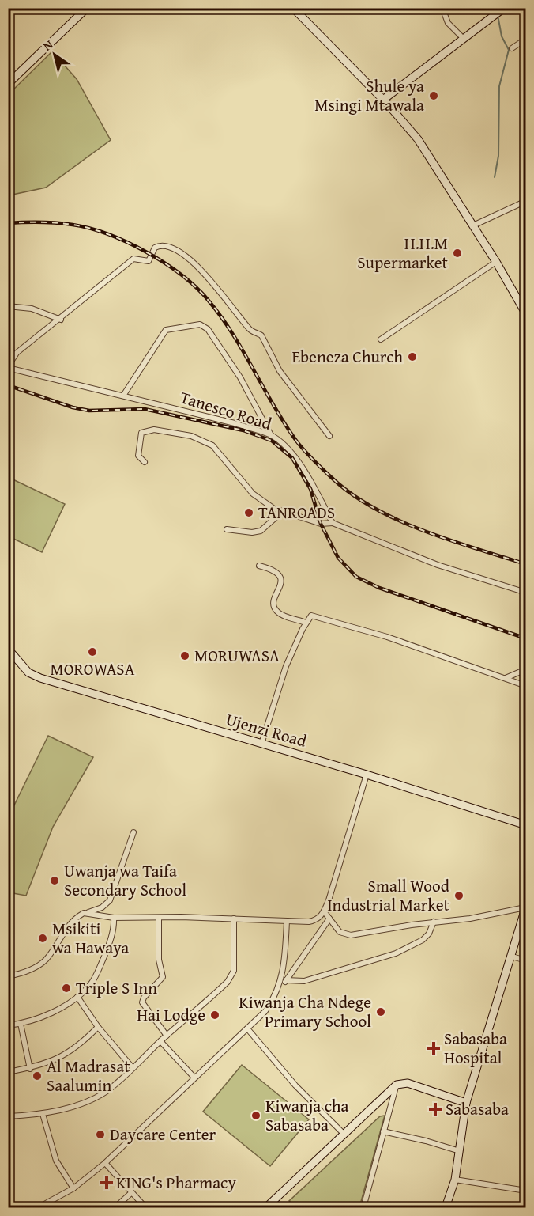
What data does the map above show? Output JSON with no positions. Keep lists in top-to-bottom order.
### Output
{
  "streets": {
    "street": ["Tanesco Road", "Ujenzi Road"]
  },
  "places": {
    "other": [
      "Shule ya Msingi Mtawala",
      "H.H.M Supermarket",
      "Ebeneza Church",
      "TANROADS",
      "MOROWASA",
      "MORUWASA",
      "Uwanja wa Taifa Secondary School",
      "Small Wood Industrial Market",
      "Msikiti wa Hawaya",
      "Triple S Inn",
      "Kiwanja Cha Ndege Primary School",
      "Hai Lodge",
      "Al Madrasat Saalumin",
      "Kiwanja cha Sabasaba",
      "Daycare Center"
    ],
    "health": ["Sabasaba Hospital", "Sabasaba", "KING's Pharmacy"]
  },
  "north": "top left"
}
